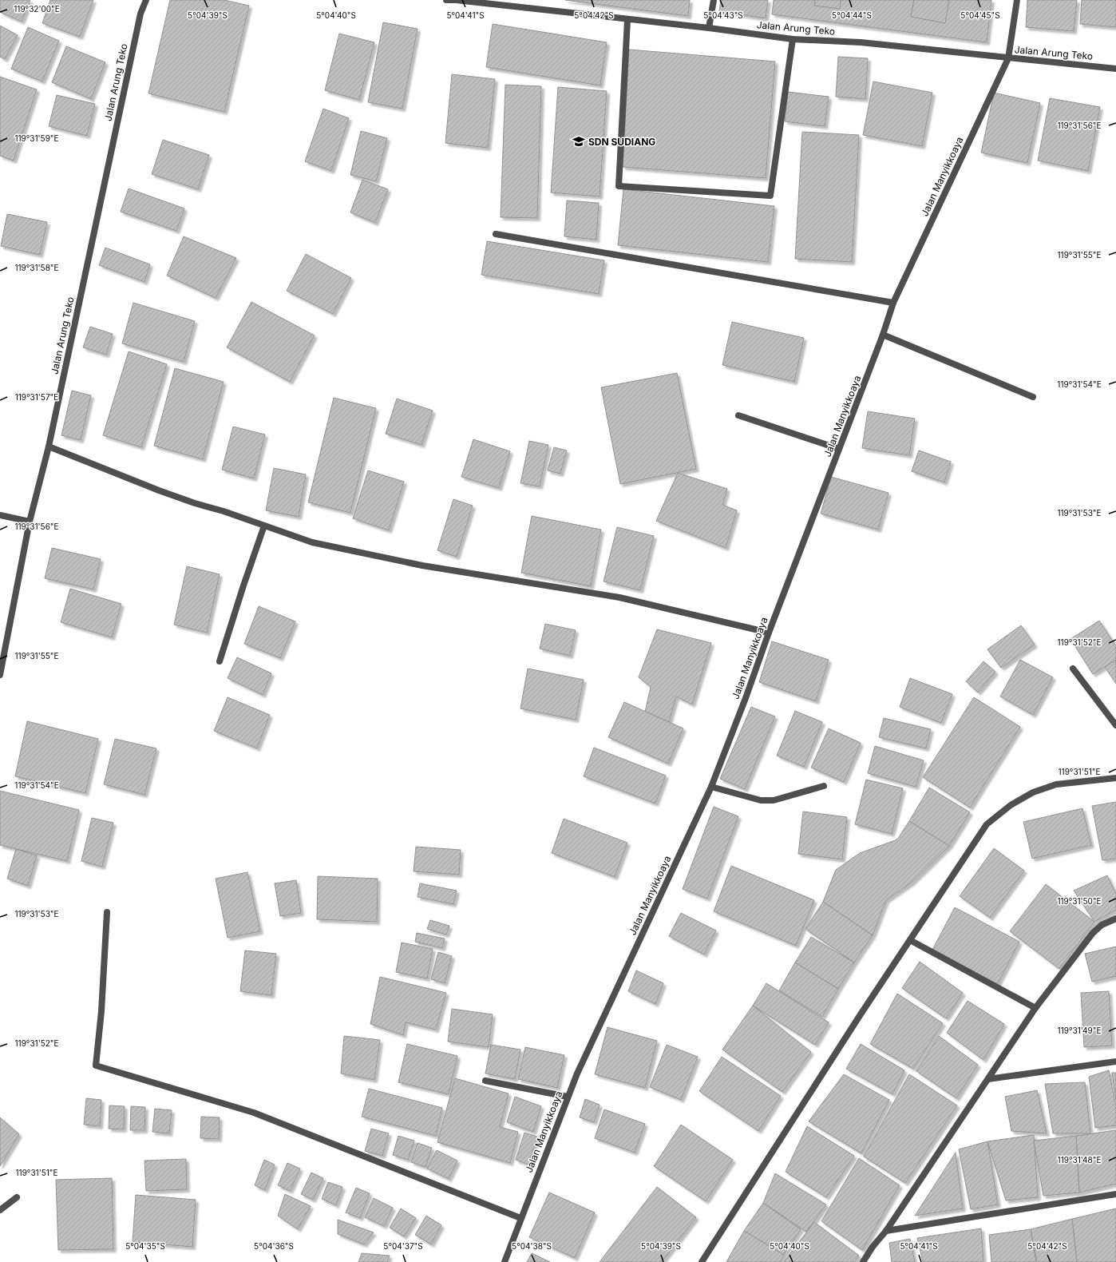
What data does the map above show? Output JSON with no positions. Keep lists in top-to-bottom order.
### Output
{
  "streets": {
    "street": ["Jalan Arung Teko", "Jalan Manyikkoaya"]
  },
  "crossings": [
    ["Jalan Arung Teko", "Jalan Manyikkoaya"]
  ],
  "places": {
    "school or university": ["SDN SUDIANG"]
  },
  "coordinates": [
    "119°32'00\"E",
    "5°04'39\"S",
    "5°04'40\"S",
    "5°04'41\"S",
    "5°04'42\"S",
    "5°04'43\"S",
    "5°04'44\"S",
    "5°04'45\"S",
    "119°31'56\"E",
    "119°31'59\"E",
    "119°31'55\"E",
    "119°31'58\"E",
    "119°31'54\"E",
    "119°31'57\"E",
    "119°31'53\"E",
    "119°31'52\"E",
    "119°31'51\"E",
    "119°31'50\"E",
    "119°31'49\"E",
    "119°31'48\"E",
    "5°04'35\"S",
    "5°04'36\"S",
    "5°04'37\"S",
    "5°04'38\"S"
  ]
}
